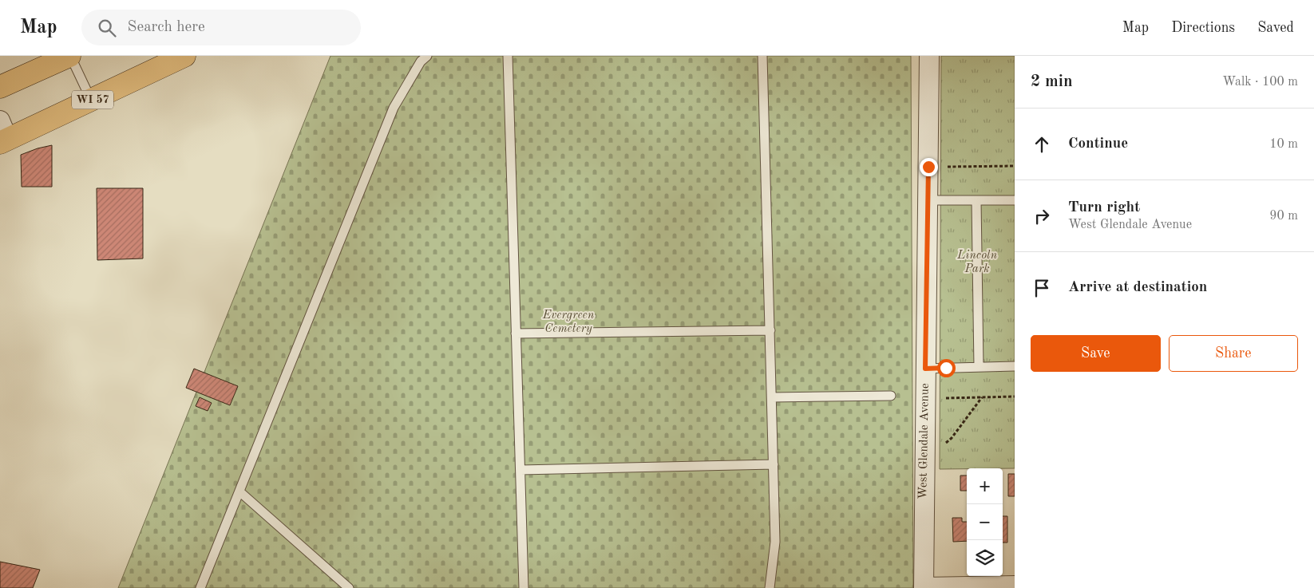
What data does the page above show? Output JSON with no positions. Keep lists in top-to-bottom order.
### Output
{
  "streets": {
    "main road": ["WI 57"],
    "street": ["West Glendale Avenue"]
  },
  "parks": ["Lincoln Park", "Evergreen Cemetery"],
  "page": {
    "header": "Map",
    "search": "Search here",
    "nav": ["Map", "Directions", "Saved"],
    "heading": ["2 min", "Walk · 100 m"],
    "list": [
      ["Continue", "10 m"],
      ["Turn right", "West Glendale Avenue", "90 m"],
      "Arrive at destination"
    ],
    "buttons": ["Save", "Share"],
    "map_buttons": ["+", "−"]
  }
}
